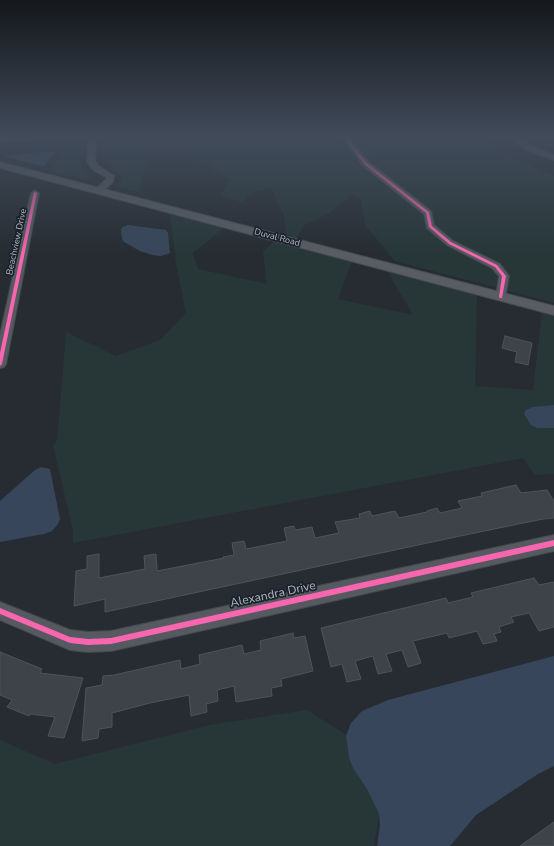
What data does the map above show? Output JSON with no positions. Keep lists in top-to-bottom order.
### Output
{
  "streets": {
    "main road": ["Duval Road"],
    "street": ["Beachview Drive", "Alexandra Drive"]
  }
}
